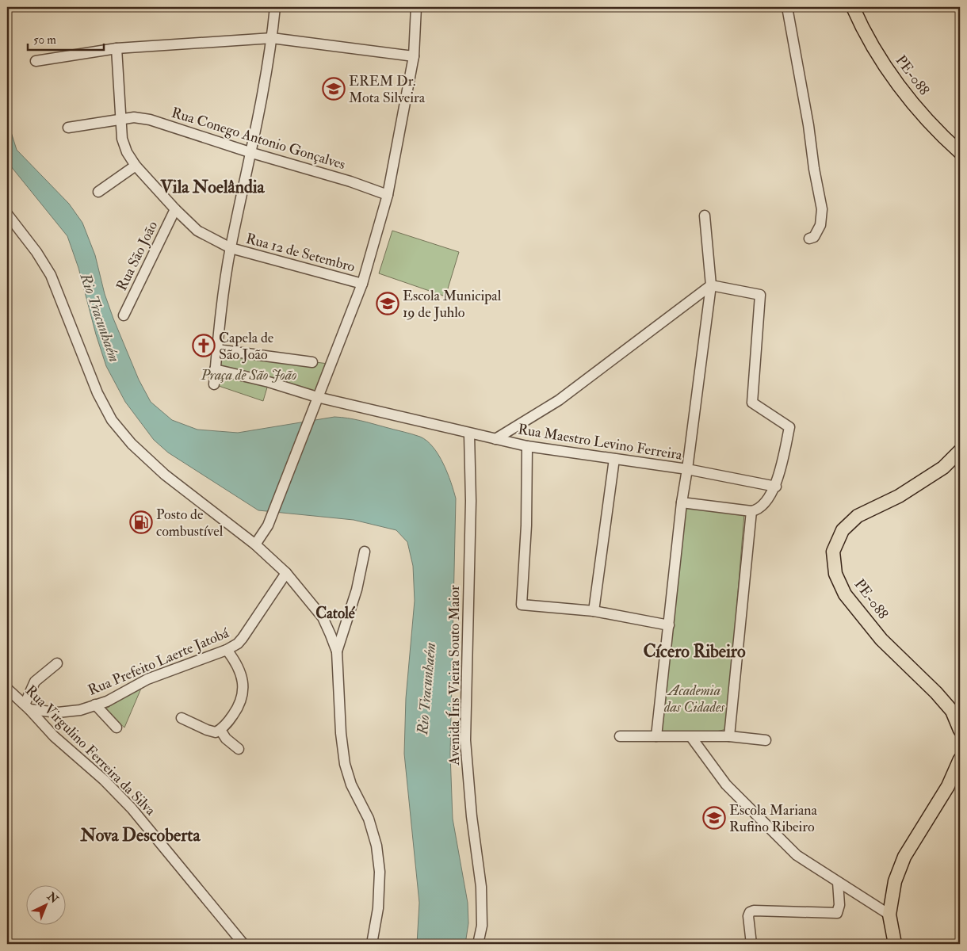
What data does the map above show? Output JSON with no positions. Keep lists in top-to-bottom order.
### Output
{
  "streets": {
    "main road": ["PE-088"],
    "street": [
      "Rua Conego Antonio Gonçalves",
      "Rua 12 de Setembro",
      "Rua São João",
      "Rua Maestro Levino Ferreira",
      "Rua Prefeito Laerte Jatobá",
      "Avenida Íris Vieira Souto Maior",
      "Rua Virgulino Ferreira da Silva"
    ]
  },
  "crossings": [
    ["Rua Conego Antonio Gonçalves", "Rua 12 de Setembro"],
    ["Rua 12 de Setembro", "Rua São João"],
    ["Rua Maestro Levino Ferreira", "Avenida Íris Vieira Souto Maior"],
    ["Rua Prefeito Laerte Jatobá", "Rua Virgulino Ferreira da Silva"]
  ],
  "districts": [
    "Vila Noelândia",
    "Catolé",
    "Cícero Ribeiro",
    "Nova Descoberta"
  ],
  "water": ["Rio Tracunhaém"],
  "parks": ["Praça de São João", "Academia das Cidades"],
  "places": {
    "school or university": ["EREM Dr. Mota Silveira", "Escola Municipal 19 de Juhlo", "Escola Mariana Rufino Ribeiro"],
    "church": ["Capela de São João"],
    "fuel station": ["Posto de combustível"]
  },
  "scale_bar": "50 m",
  "north": "top right"
}
